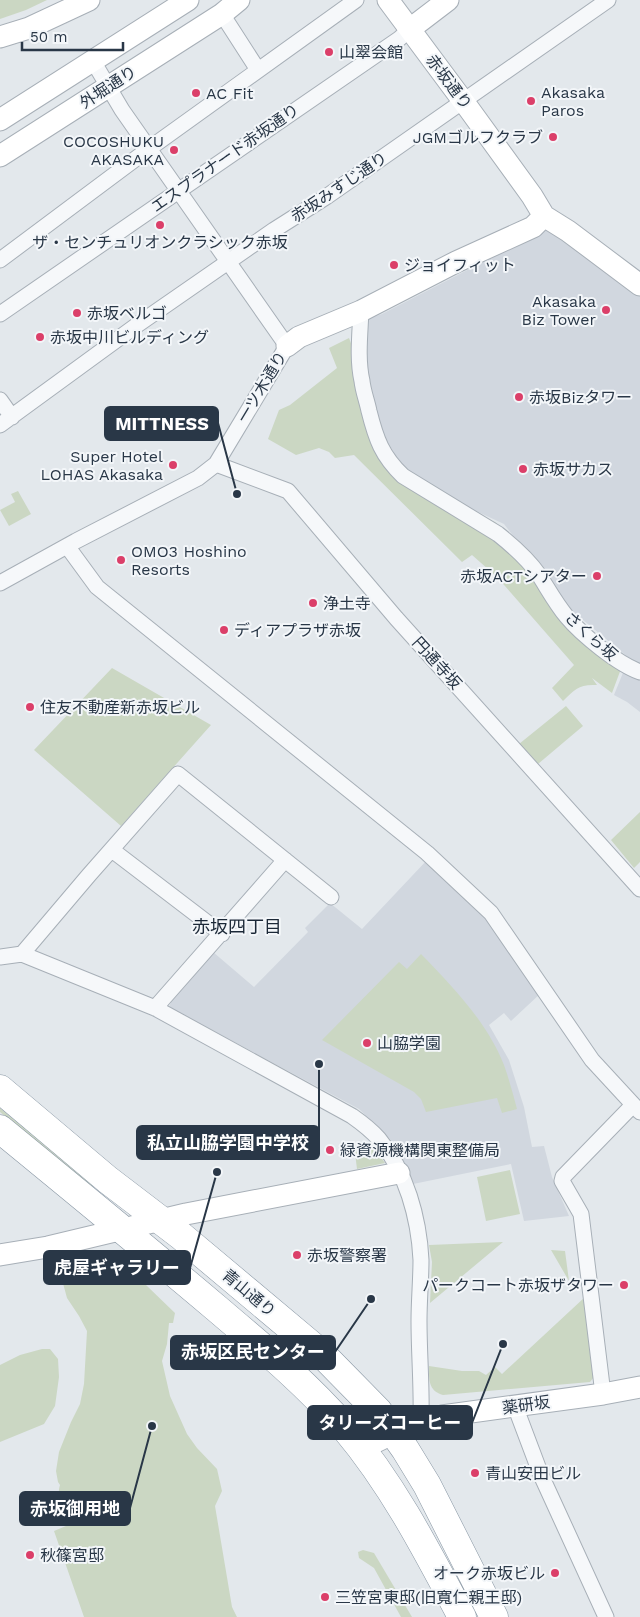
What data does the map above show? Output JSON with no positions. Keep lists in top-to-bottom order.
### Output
{
  "streets": {
    "highway": ["青山通り"],
    "street": [
      "赤坂通り",
      "外堀通り",
      "エスプラナード赤坂通り",
      "赤坂みすじ通り",
      "一ツ木通り",
      "さくら坂",
      "円通寺坂",
      "薬研坂"
    ]
  },
  "crossings": [
    ["赤坂通り", "エスプラナード赤坂通り"],
    ["赤坂通り", "赤坂みすじ通り"],
    ["赤坂通り", "一ツ木通り"],
    ["一ツ木通り", "さくら坂"],
    ["一ツ木通り", "円通寺坂"],
    ["青山通り", "薬研坂"]
  ],
  "districts": ["赤坂四丁目"],
  "places": [
    "山翠会館",
    "AC Fit",
    "Akasaka Paros",
    "JGMゴルフクラブ",
    "COCOSHUKU AKASAKA",
    "ザ・センチュリオンクラシック赤坂",
    "ジョイフィット",
    "Akasaka Biz Tower",
    "赤坂ベルゴ",
    "赤坂中川ビルディング",
    "赤坂Bizタワー",
    "Super Hotel LOHAS Akasaka",
    "赤坂サカス",
    "MITTNESS",
    "OMO3 Hoshino Resorts",
    "赤坂ACTシアター",
    "浄土寺",
    "ディアプラザ赤坂",
    "住友不動産新赤坂ビル",
    "山脇学園",
    "私立山脇学園中学校",
    "緑資源機構関東整備局",
    "虎屋ギャラリー",
    "赤坂警察署",
    "パークコート赤坂ザタワー",
    "赤坂区民センター",
    "タリーズコーヒー",
    "赤坂御用地",
    "青山安田ビル",
    "秋篠宮邸",
    "オーク赤坂ビル",
    "三笠宮東邸(旧寬仁親王邸)"
  ],
  "scale_bar": "50 m"
}
